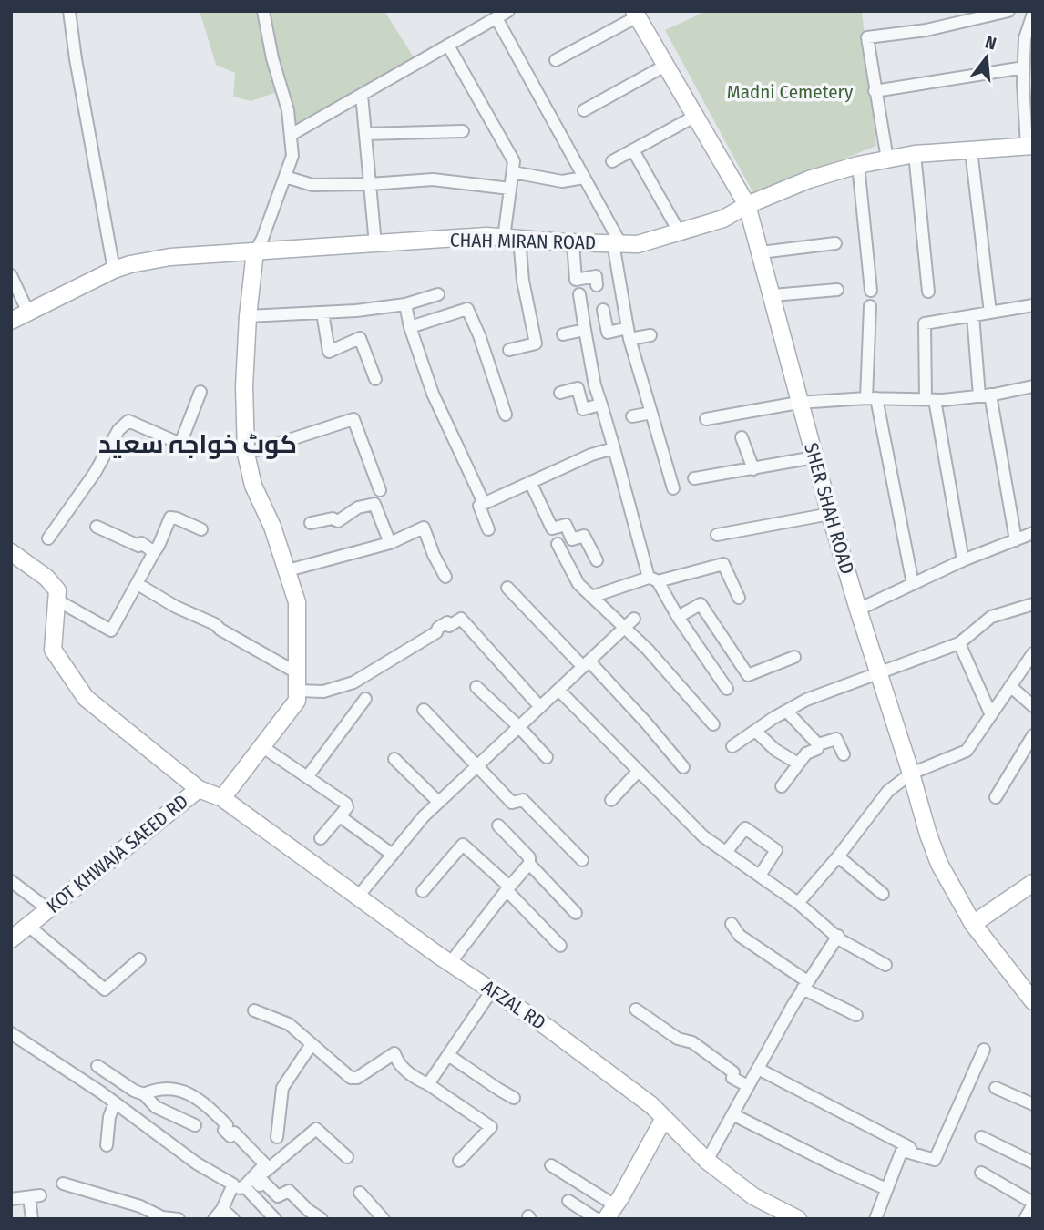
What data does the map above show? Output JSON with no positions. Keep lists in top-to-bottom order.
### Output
{
  "streets": {
    "street": [
      "CHAH MIRAN ROAD",
      "SHER SHAH ROAD",
      "KOT KHWAJA SAEED RD",
      "AFZAL RD"
    ]
  },
  "crossings": [
    ["CHAH MIRAN ROAD", "SHER SHAH ROAD"],
    ["KOT KHWAJA SAEED RD", "AFZAL RD"]
  ],
  "districts": ["کوٹ خواجہ سعید"],
  "parks": ["Madni Cemetery"],
  "north": "top"
}
